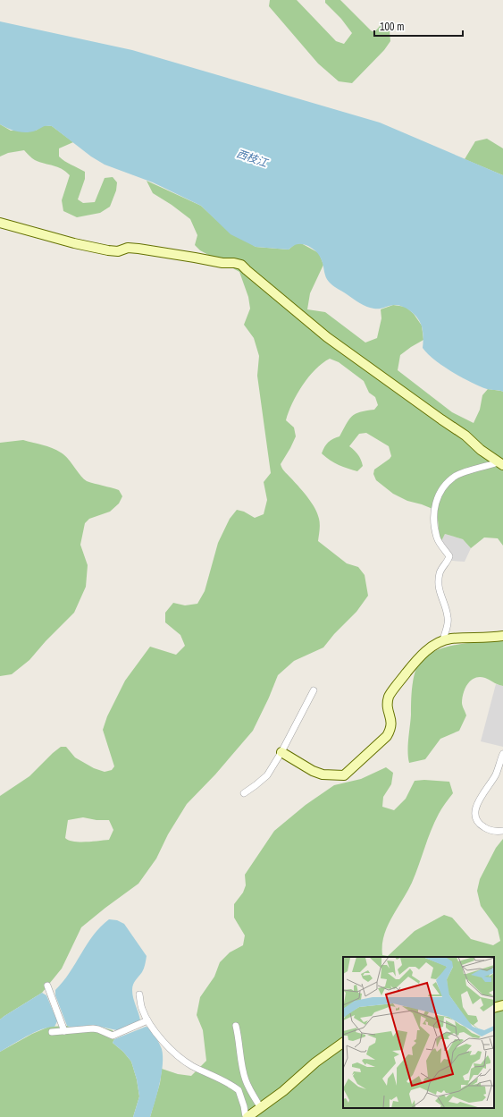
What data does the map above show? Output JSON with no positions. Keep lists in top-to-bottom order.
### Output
{
  "water": ["西枝江"],
  "scale_bar": "100 m"
}
